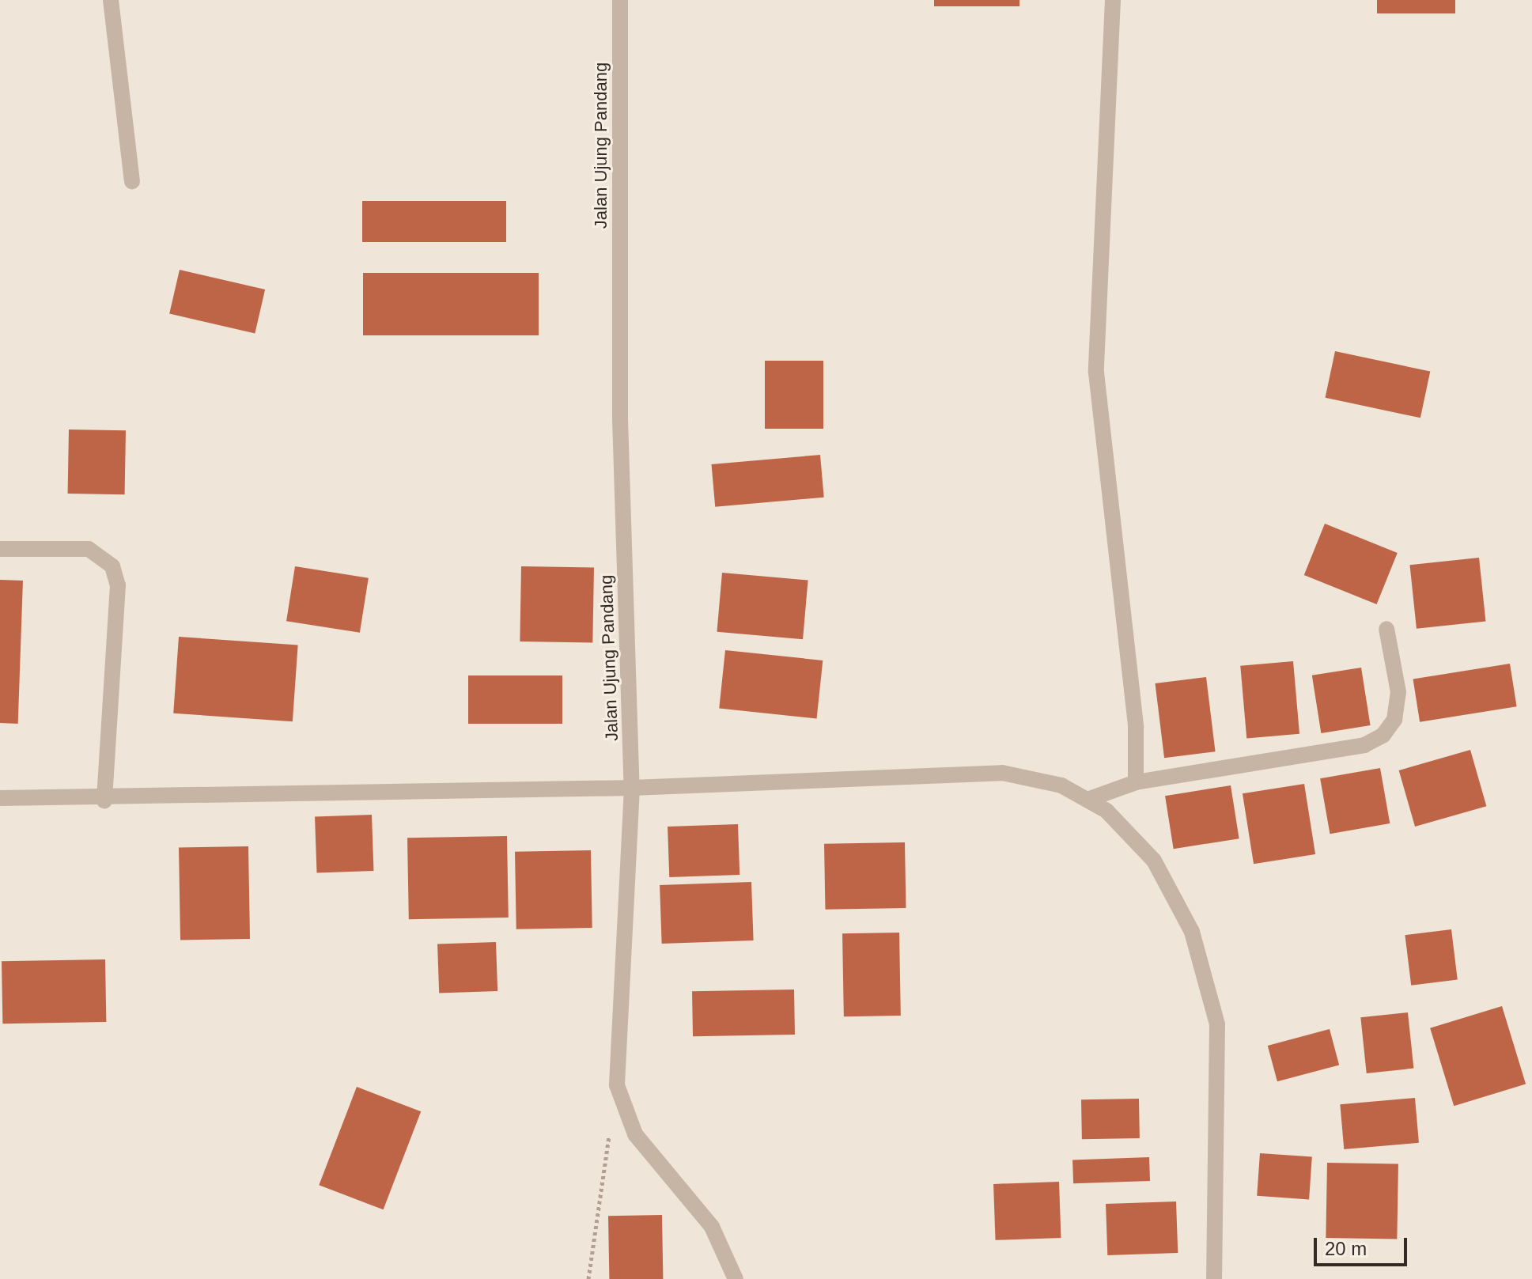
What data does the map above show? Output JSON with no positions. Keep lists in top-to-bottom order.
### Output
{
  "streets": {
    "street": ["Jalan Ujung Pandang"]
  },
  "scale_bar": "20 m"
}
